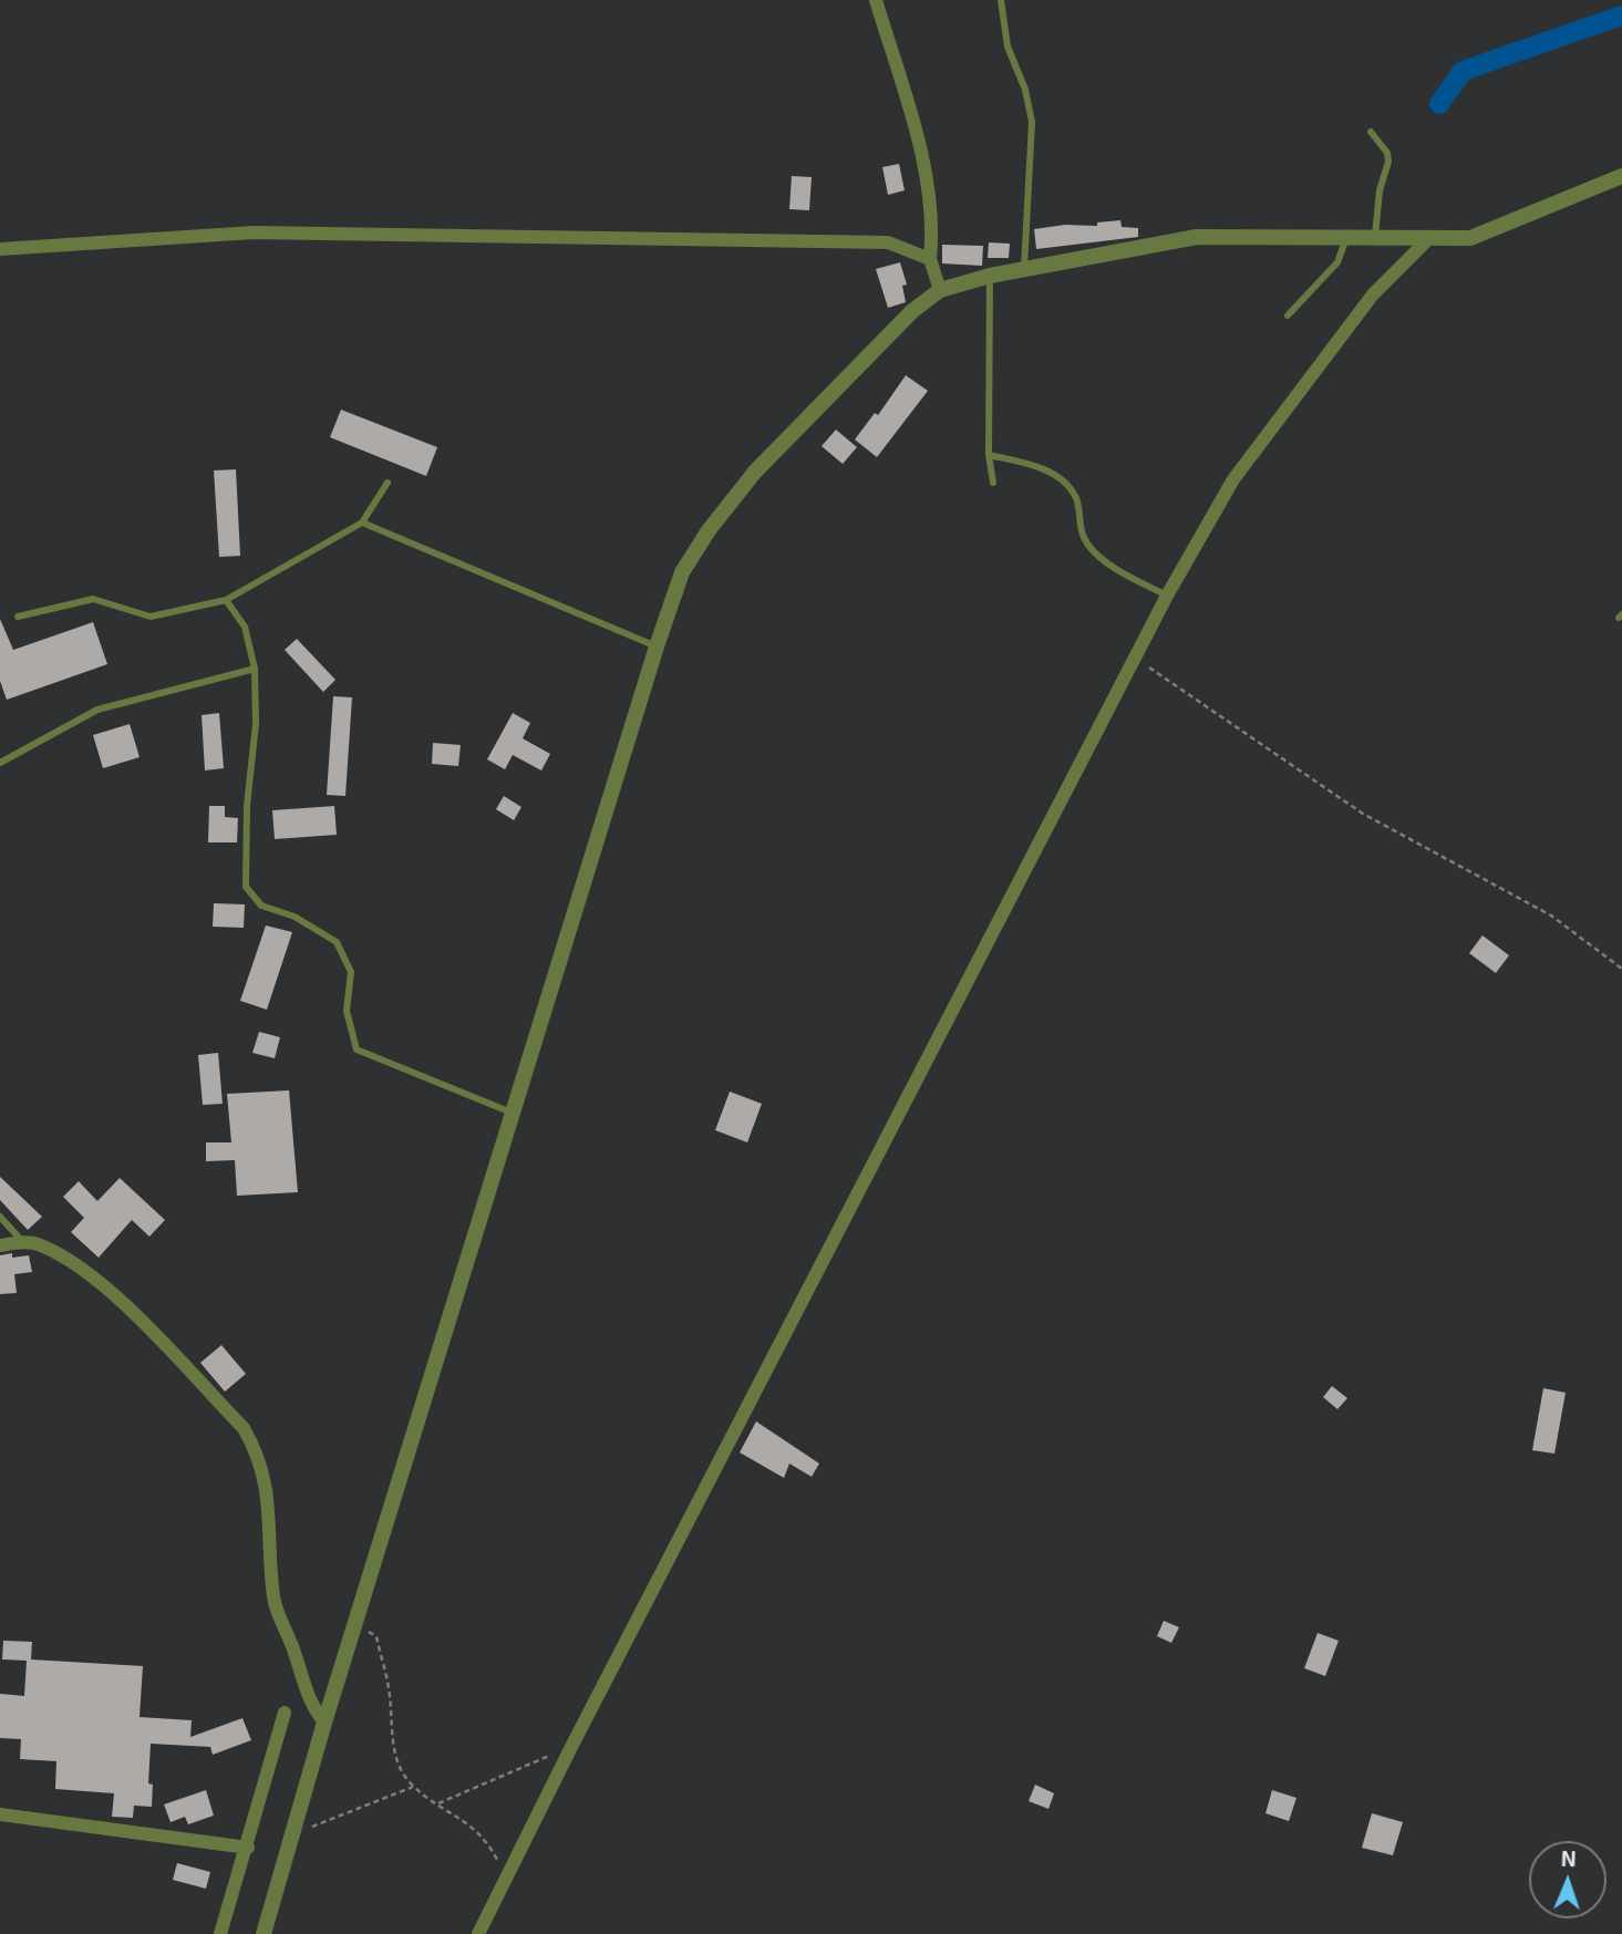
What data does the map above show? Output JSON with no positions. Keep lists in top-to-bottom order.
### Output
{
  "north": "top"
}
